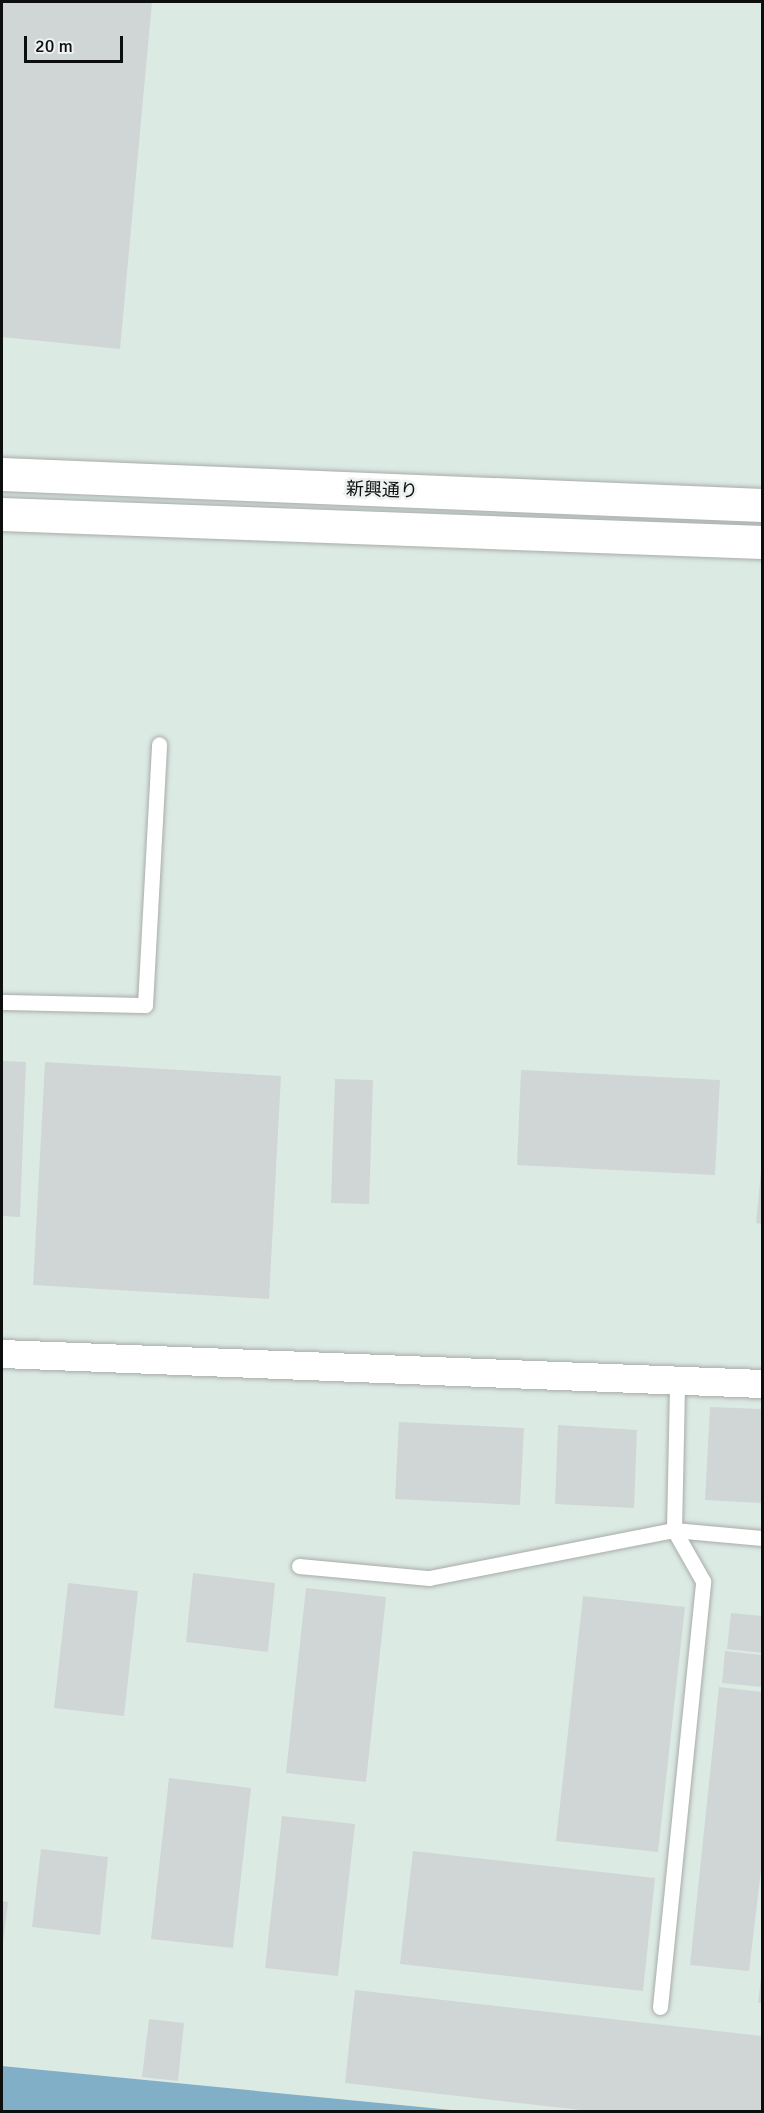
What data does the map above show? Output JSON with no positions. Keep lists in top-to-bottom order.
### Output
{
  "streets": {
    "street": ["新興通り"]
  },
  "scale_bar": "20 m"
}
